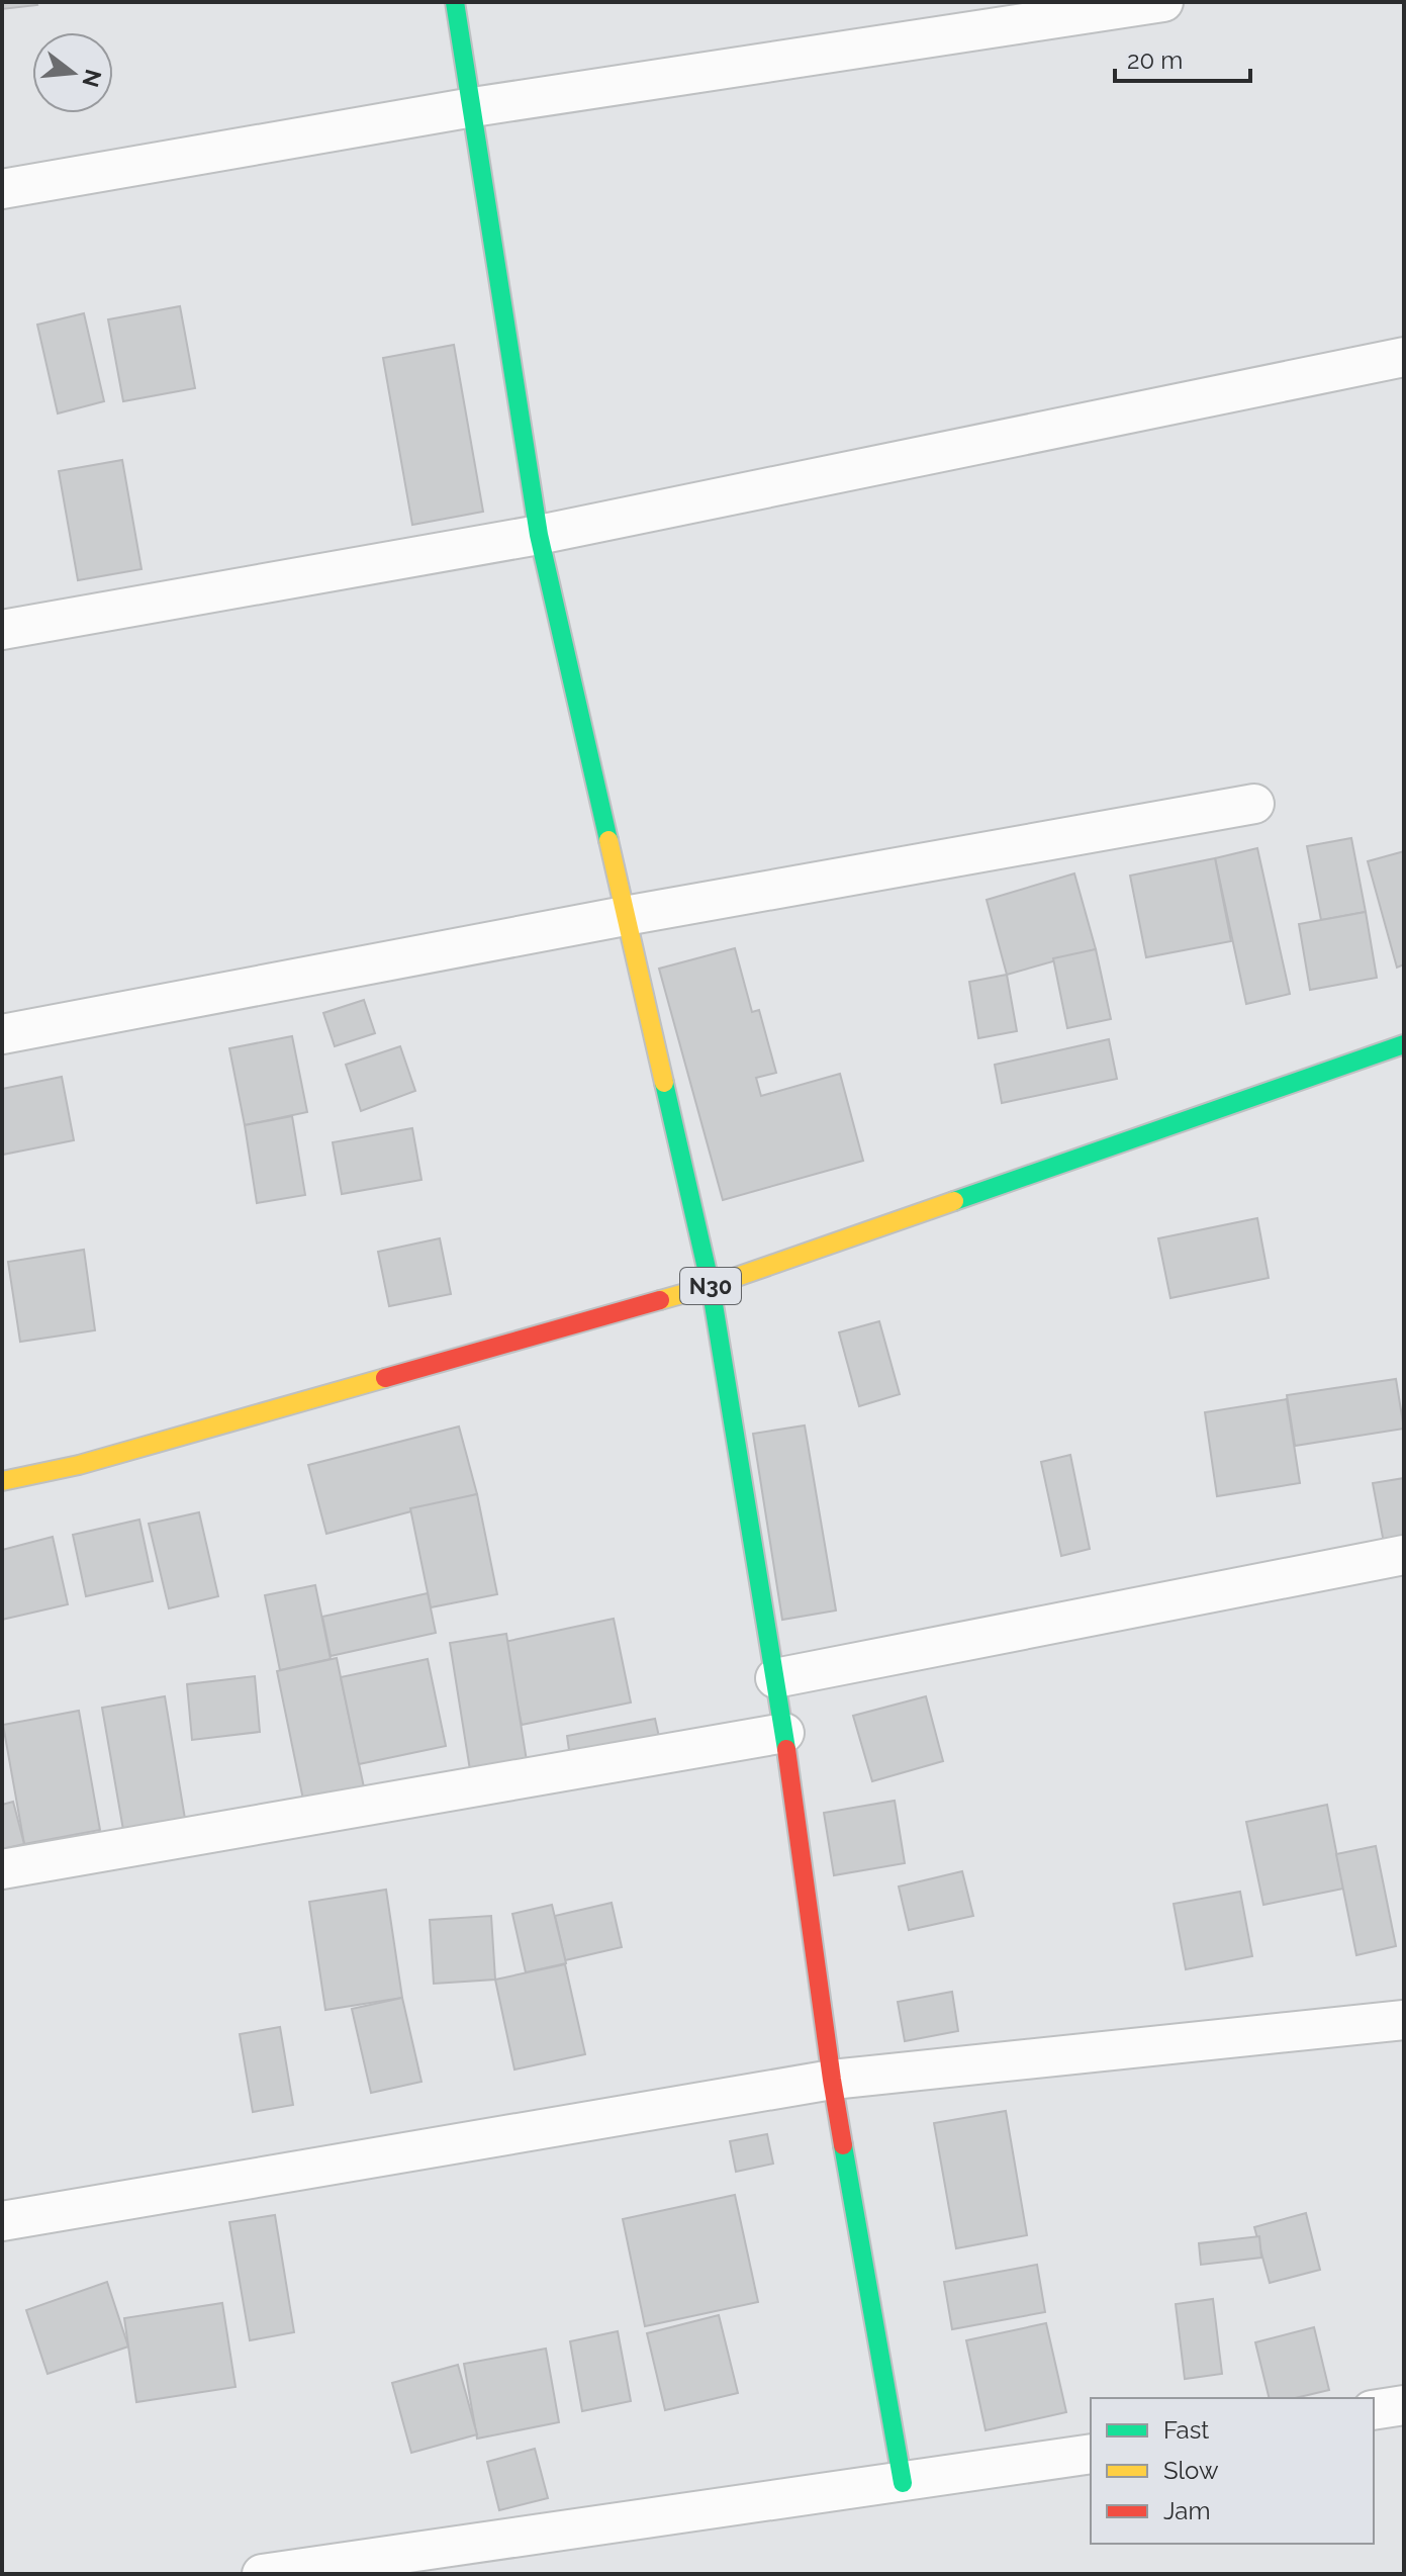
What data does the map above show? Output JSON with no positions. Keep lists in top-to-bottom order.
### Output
{
  "streets": {
    "street": ["N30"]
  },
  "legend": ["Fast", "Slow", "Jam"],
  "scale_bar": "20 m",
  "north": "right"
}
